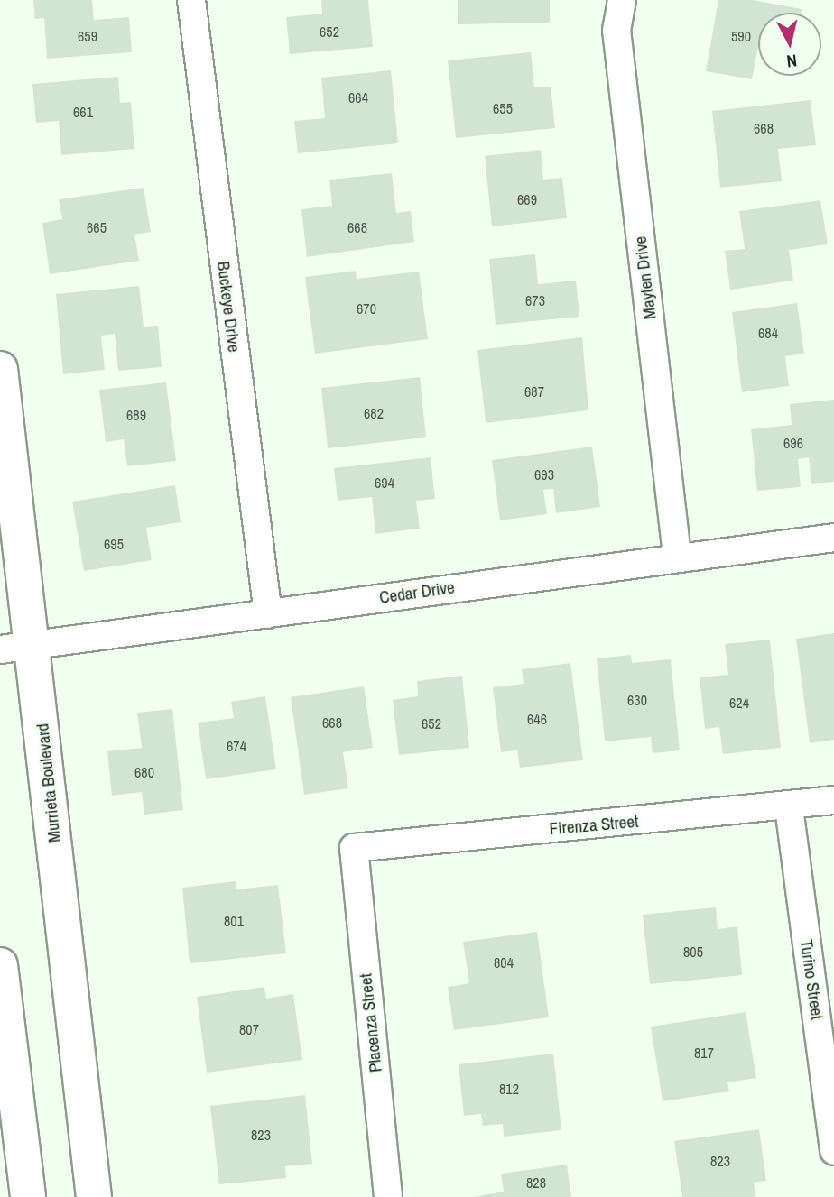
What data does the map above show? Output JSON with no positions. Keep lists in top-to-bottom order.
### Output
{
  "streets": {
    "main road": ["Murrieta Boulevard"],
    "street": [
      "Mayten Drive",
      "Buckeye Drive",
      "Cedar Drive",
      "Firenza Street",
      "Turino Street",
      "Placenza Street"
    ]
  },
  "crossings": [
    ["Mayten Drive", "Cedar Drive"],
    ["Buckeye Drive", "Cedar Drive"],
    ["Cedar Drive", "Murrieta Boulevard"],
    ["Firenza Street", "Turino Street"],
    ["Firenza Street", "Placenza Street"]
  ],
  "house_numbers": [
    "652",
    "659",
    "590",
    "664",
    "655",
    "661",
    "668",
    "669",
    "665",
    "668",
    "673",
    "670",
    "684",
    "687",
    "682",
    "689",
    "696",
    "693",
    "694",
    "695",
    "630",
    "624",
    "646",
    "668",
    "652",
    "674",
    "680",
    "801",
    "805",
    "804",
    "807",
    "817",
    "812",
    "823",
    "823",
    "828"
  ],
  "north": "bottom"
}
